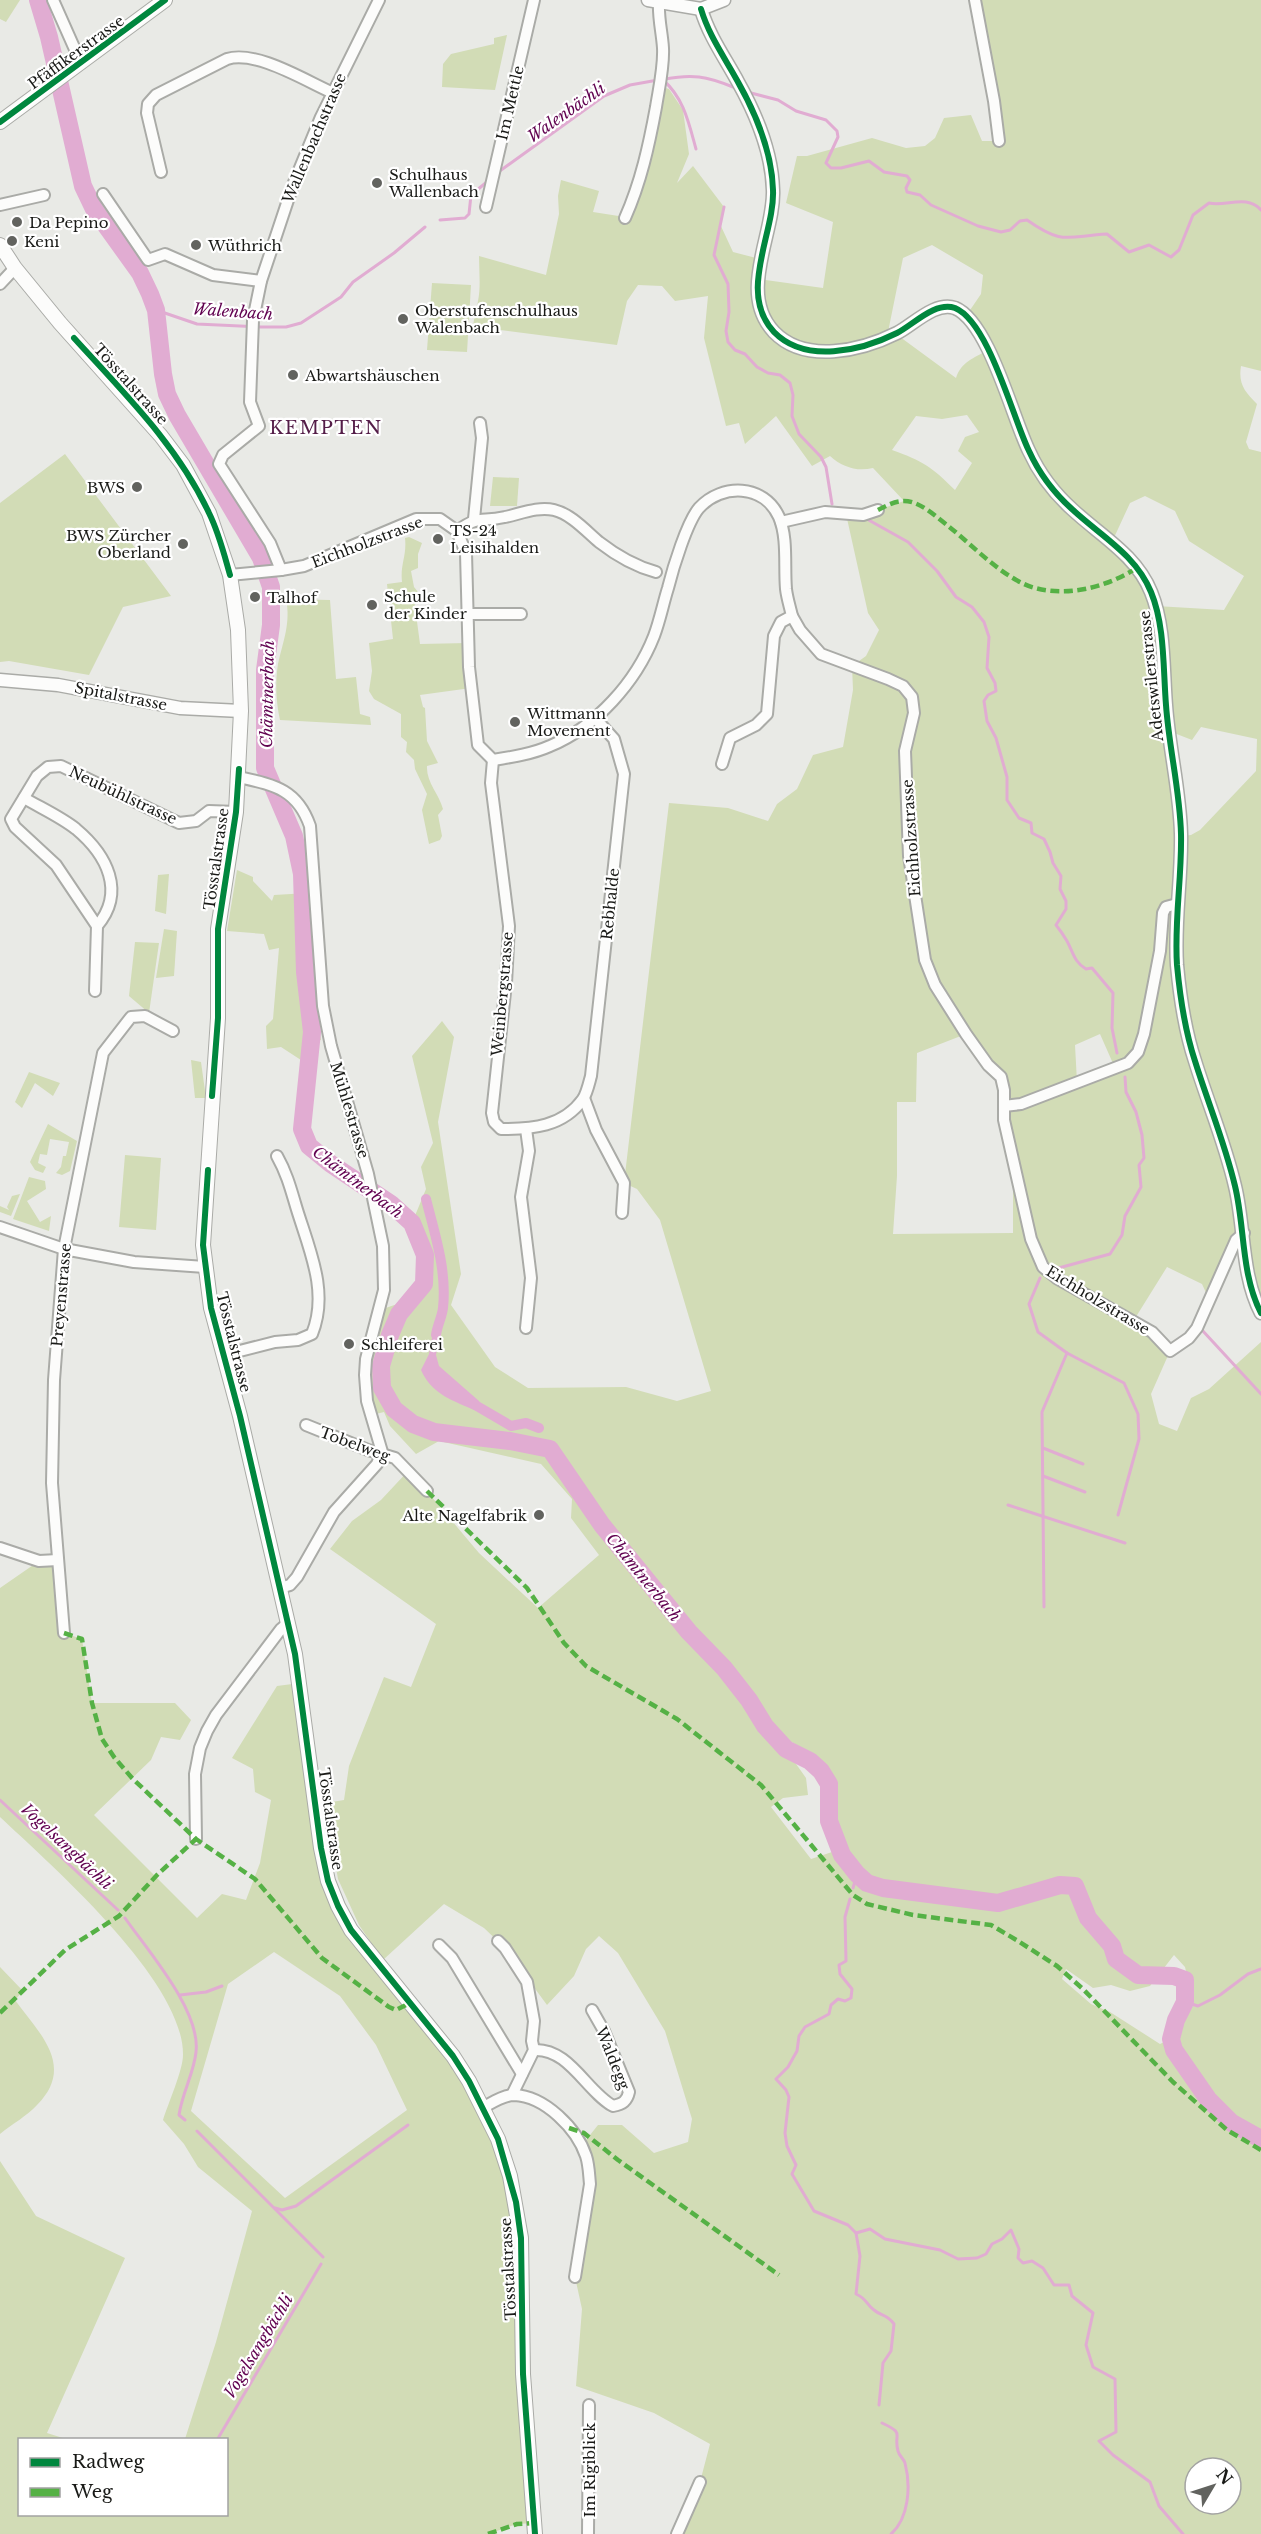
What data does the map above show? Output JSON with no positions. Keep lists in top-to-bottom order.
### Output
{
  "streets": {
    "main road": ["Pfäffikerstrasse", "Tösstalstrasse"],
    "street": [
      "Im Mettle",
      "Wallenbachstrasse",
      "Eichholzstrasse",
      "Adetswilerstrasse",
      "Spitalstrasse",
      "Neubühlstrasse",
      "Rebhalde",
      "Weinbergstrasse",
      "Mühlestrasse",
      "Preyenstrasse",
      "Tobelweg",
      "Waldegg",
      "Im Rigiblick"
    ]
  },
  "crossings": [
    ["Wallenbachstrasse", "Eichholzstrasse"],
    ["Tösstalstrasse", "Eichholzstrasse"],
    ["Tösstalstrasse", "Spitalstrasse"],
    ["Tösstalstrasse", "Neubühlstrasse"],
    ["Tösstalstrasse", "Mühlestrasse"],
    ["Eichholzstrasse", "Adetswilerstrasse"],
    ["Rebhalde", "Weinbergstrasse"],
    ["Mühlestrasse", "Tobelweg"]
  ],
  "districts": ["KEMPTEN"],
  "water": [
    "Walenbächli",
    "Walenbach",
    "Chämtnerbach",
    "Vogelsangbächli"
  ],
  "places": [
    "Schulhaus Wallenbach",
    "Da Pepino",
    "Keni",
    "Wüthrich",
    "Oberstufenschulhaus Walenbach",
    "Abwartshäuschen",
    "BWS",
    "TS-24 Leisihalden",
    "BWS Zürcher Oberland",
    "Talhof",
    "Schule der Kinder",
    "Wittmann Movement",
    "Schleiferei",
    "Alte Nagelfabrik"
  ],
  "legend": ["Radweg", "Weg"],
  "north": "top right"
}
